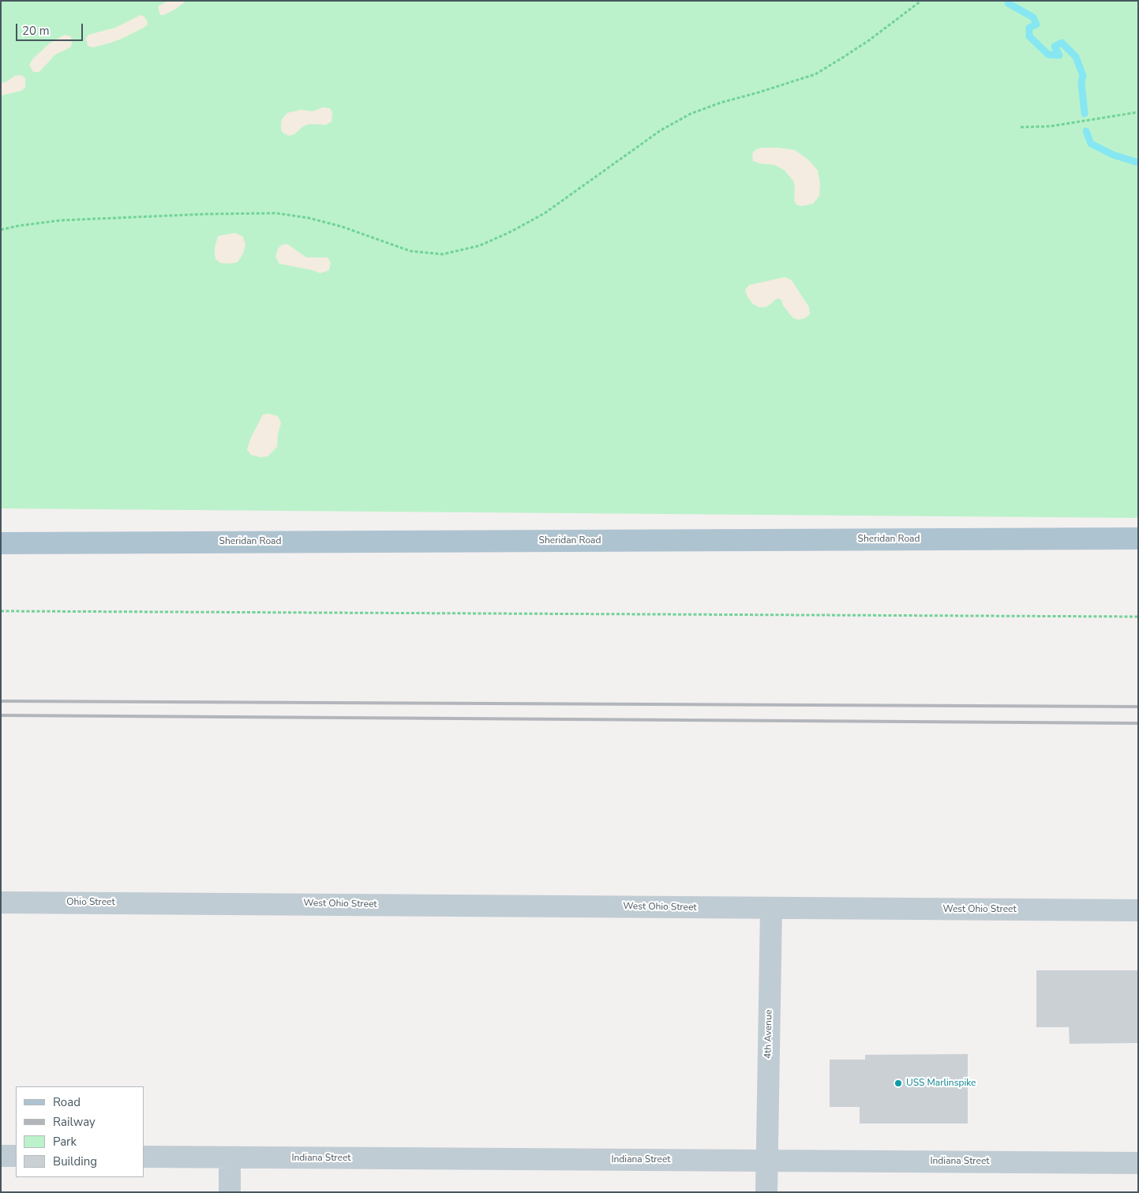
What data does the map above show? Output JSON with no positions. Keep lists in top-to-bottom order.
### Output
{
  "streets": {
    "main road": ["Sheridan Road"],
    "street": [
      "Ohio Street",
      "West Ohio Street",
      "4th Avenue",
      "Indiana Street"
    ]
  },
  "crossings": [
    ["Ohio Street", "West Ohio Street"],
    ["West Ohio Street", "4th Avenue"],
    ["4th Avenue", "Indiana Street"]
  ],
  "places": ["USS Marlinspike"],
  "legend": [
    "Road",
    "Railway",
    "Park",
    "Building"
  ],
  "scale_bar": "20 m"
}
